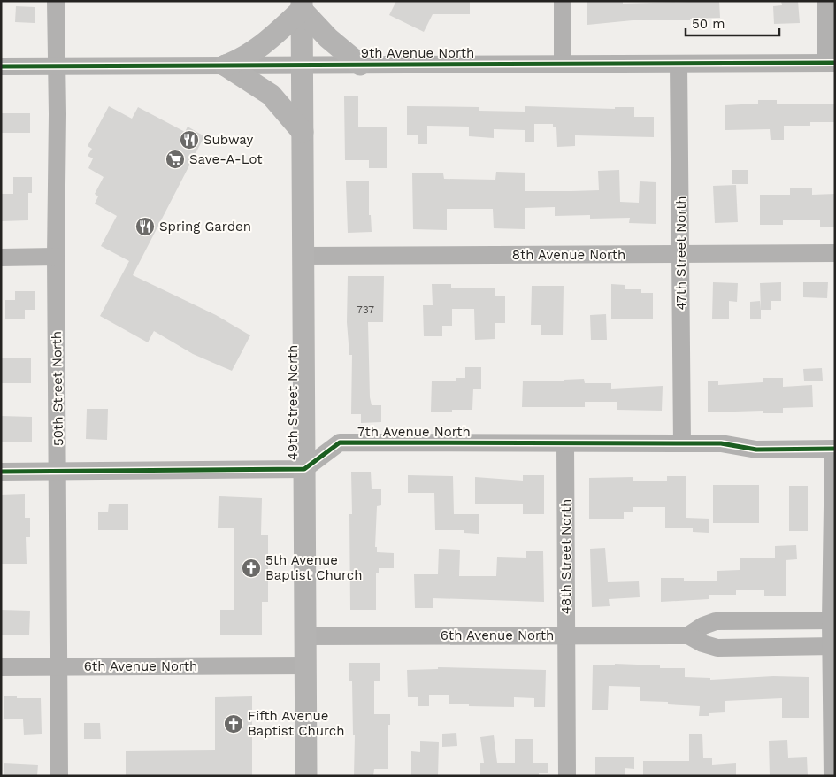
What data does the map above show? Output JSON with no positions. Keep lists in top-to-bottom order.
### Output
{
  "streets": {
    "main road": ["49th Street North"],
    "street": [
      "9th Avenue North",
      "47th Street North",
      "8th Avenue North",
      "50th Street North",
      "7th Avenue North",
      "48th Street North",
      "6th Avenue North"
    ]
  },
  "crossings": [
    ["9th Avenue North", "47th Street North"],
    ["9th Avenue North", "50th Street North"],
    ["9th Avenue North", "49th Street North"],
    ["47th Street North", "8th Avenue North"],
    ["47th Street North", "7th Avenue North"],
    ["8th Avenue North", "49th Street North"],
    ["50th Street North", "6th Avenue North"],
    ["49th Street North", "7th Avenue North"],
    ["49th Street North", "6th Avenue North"],
    ["7th Avenue North", "48th Street North"],
    ["48th Street North", "6th Avenue North"]
  ],
  "places": {
    "restaurant": ["Subway", "Spring Garden"],
    "supermarket": ["Save-A-Lot"],
    "church": ["5th Avenue Baptist Church", "Fifth Avenue Baptist Church"]
  },
  "house_numbers": ["737"],
  "scale_bar": "50 m"
}
